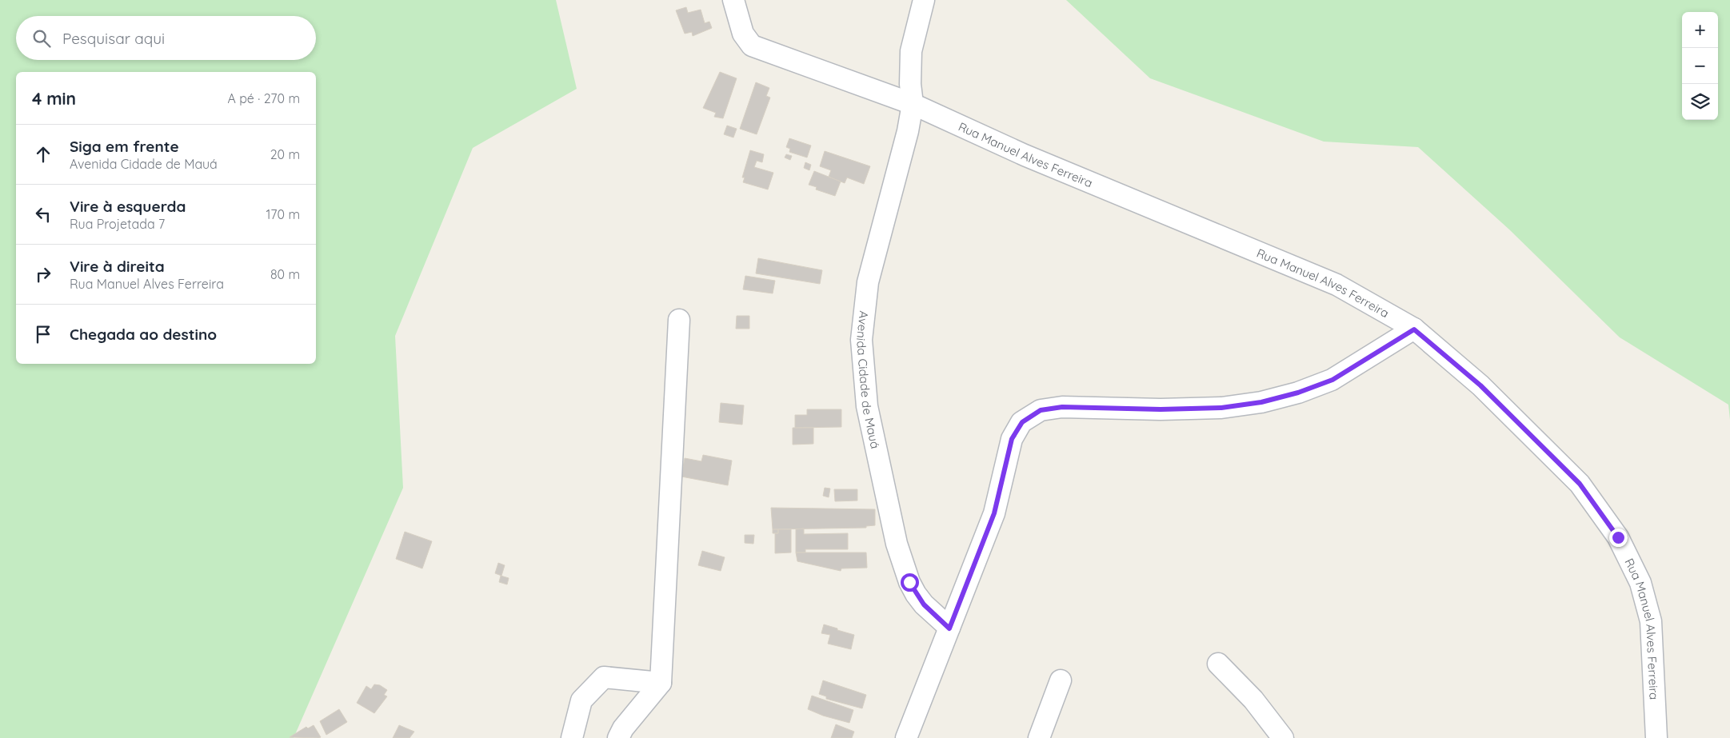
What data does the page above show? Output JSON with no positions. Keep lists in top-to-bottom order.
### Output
{
  "streets": {
    "street": ["Rua Manuel Alves Ferreira", "Avenida Cidade de Mauá"]
  },
  "crossings": [
    ["Rua Manuel Alves Ferreira", "Avenida Cidade de Mauá"]
  ],
  "page": {
    "map_buttons": ["+", "−"],
    "search": "Pesquisar aqui",
    "heading": ["4 min", "A pé · 270 m"],
    "list": [
      ["Siga em frente", "Avenida Cidade de Mauá", "20 m"],
      ["Vire à esquerda", "Rua Projetada 7", "170 m"],
      ["Vire à direita", "Rua Manuel Alves Ferreira", "80 m"],
      "Chegada ao destino"
    ]
  }
}
